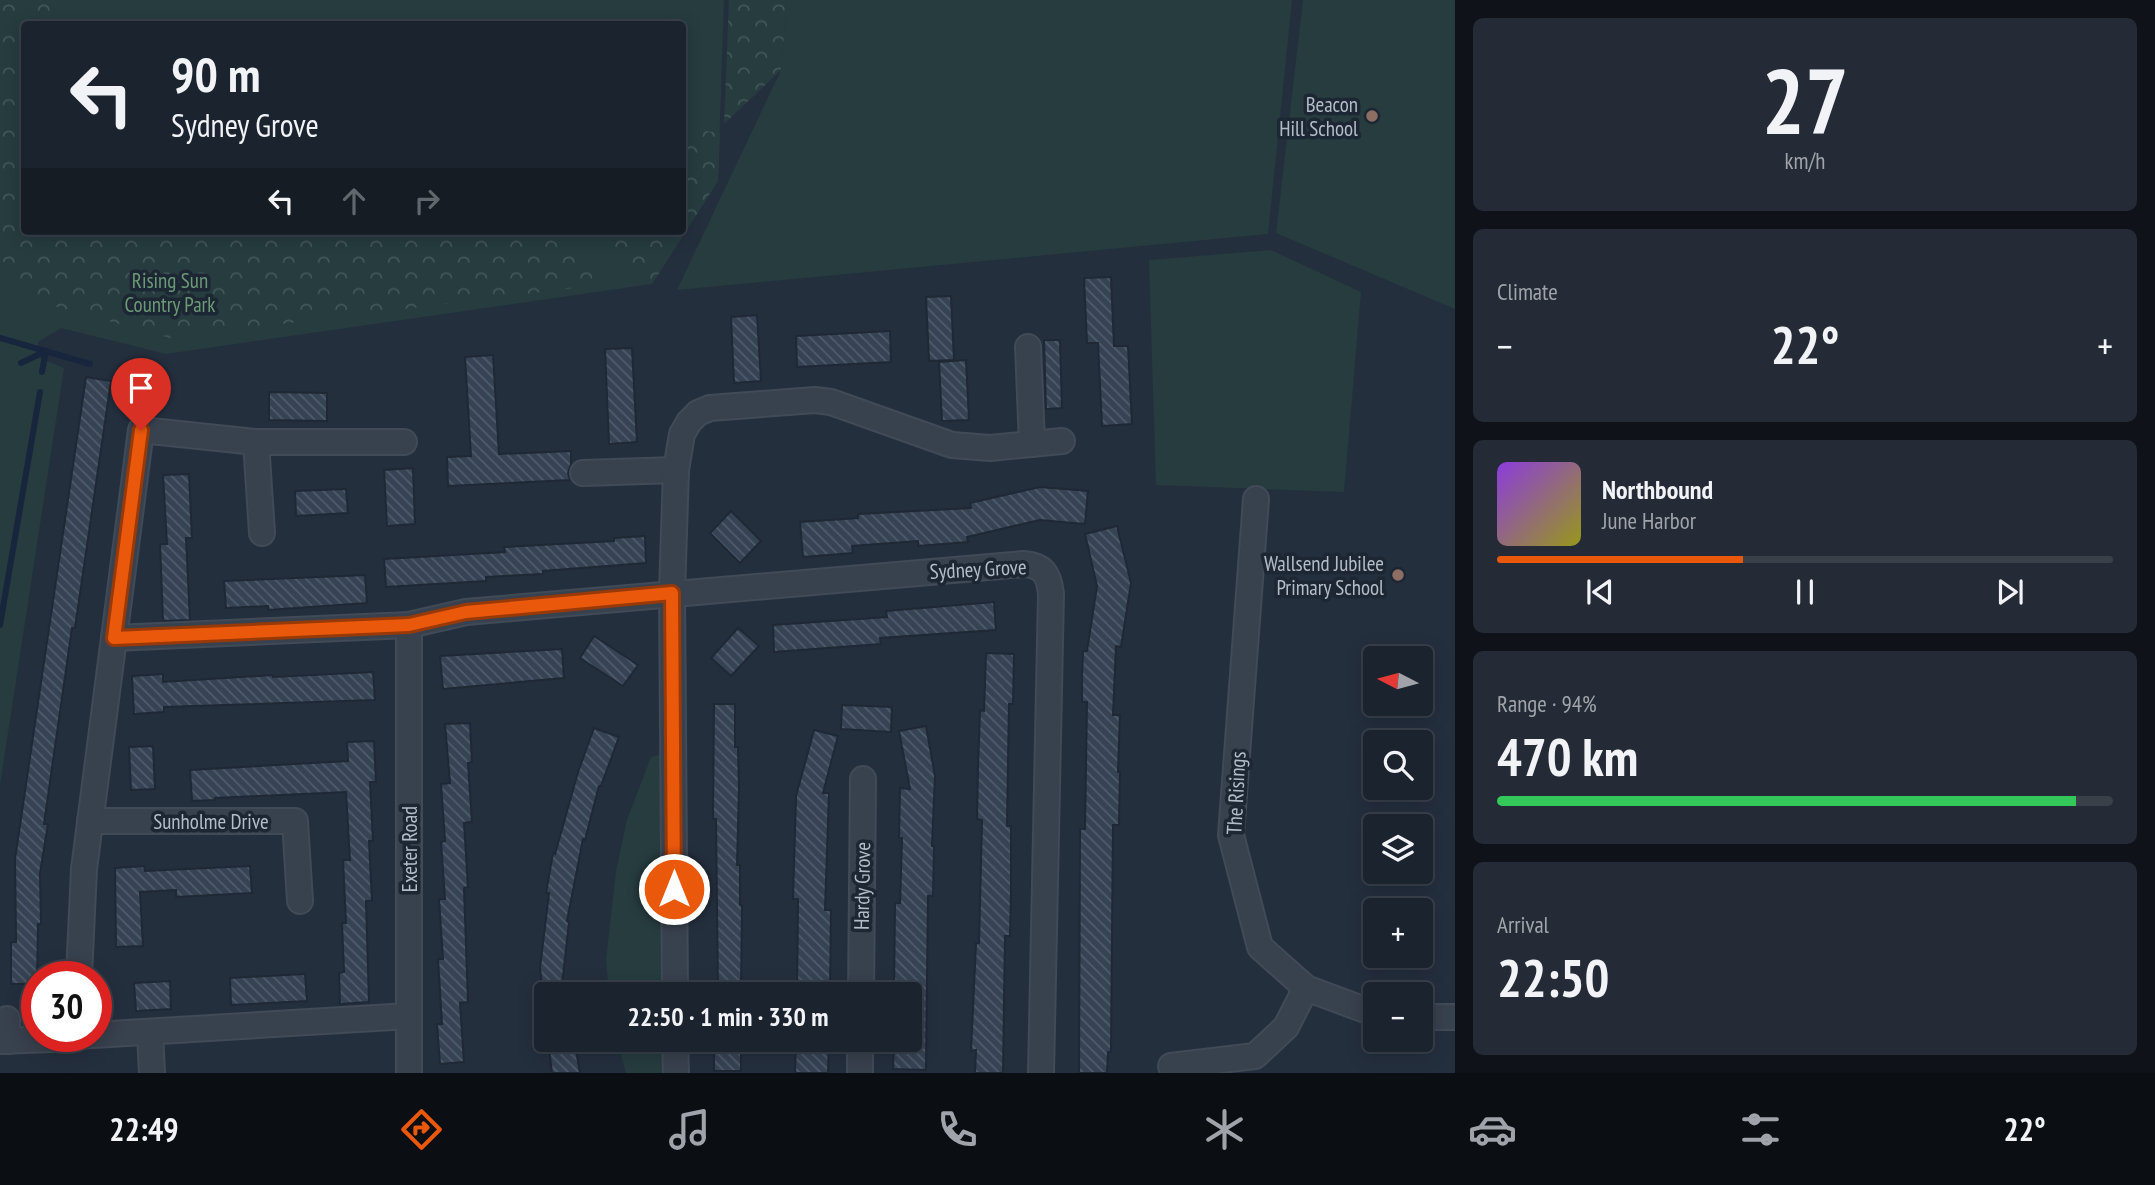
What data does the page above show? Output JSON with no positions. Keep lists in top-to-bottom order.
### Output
{
  "streets": {
    "street": [
      "Sydney Grove",
      "The Risings",
      "Sunholme Drive",
      "Exeter Road",
      "Hardy Grove"
    ]
  },
  "crossings": [
    ["Sydney Grove", "Exeter Road"]
  ],
  "parks": ["Rising Sun Country Park"],
  "places": ["Beacon Hill School", "Wallsend Jubilee Primary School"],
  "north": "left",
  "page": {
    "tile": [
      ["27", "km/h"],
      "Climate",
      ["Range · 94%", "470 km"],
      ["Arrival", "22:50"]
    ],
    "turn": ["90 m", "Sydney Grove"],
    "heat": ["−", "22°", "+"],
    "song": ["Northbound", "June Harbor"],
    "map_buttons": ["+", "−"],
    "limit": "30",
    "trip": "22:50 · 1 min · 330 m",
    "tabs": ["22:49", "22°"]
  }
}
